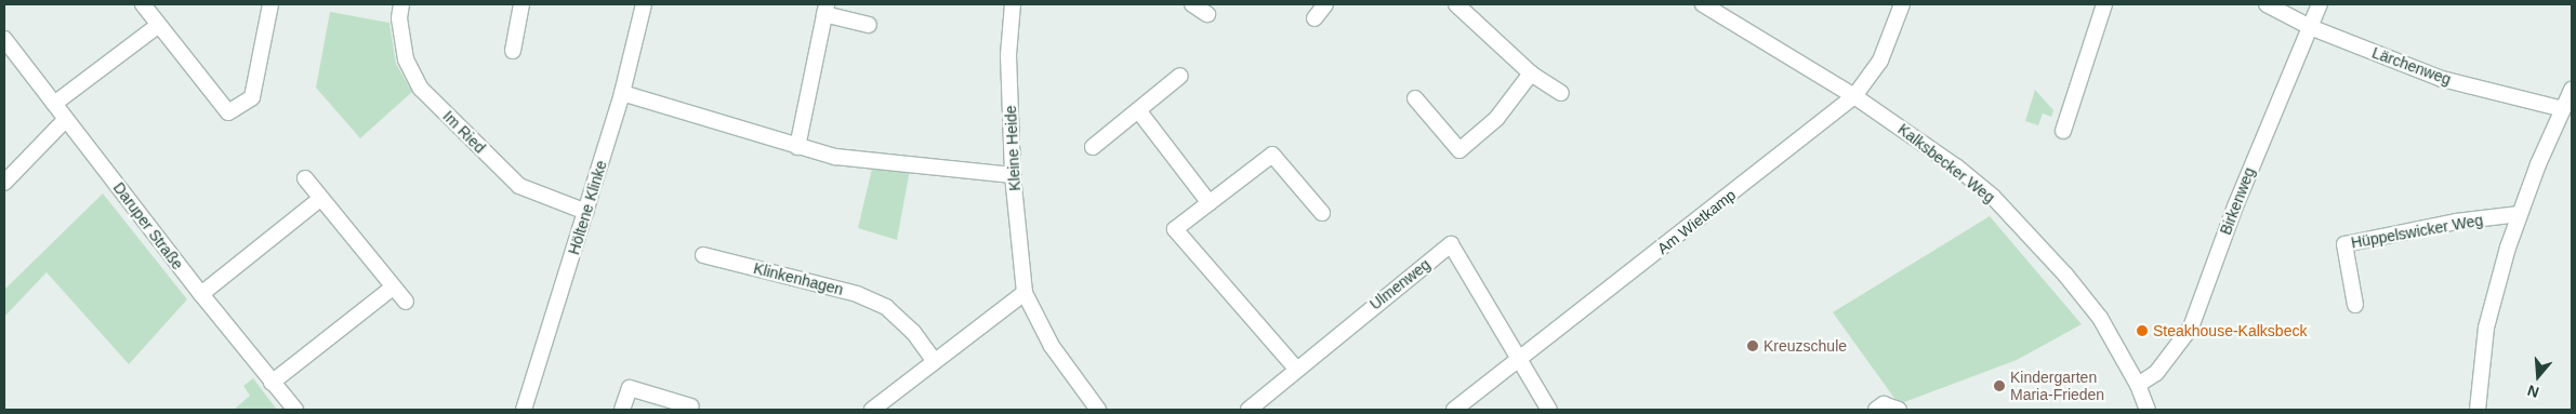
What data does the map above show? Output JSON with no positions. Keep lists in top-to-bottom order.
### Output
{
  "streets": {
    "street": [
      "Lärchenweg",
      "Im Ried",
      "Kleine Heide",
      "Kalksbecker Weg",
      "Birkenweg",
      "Höltene Klinke",
      "Am Wietkamp",
      "Daruper Straße",
      "Hüppelswicker Weg",
      "Klinkenhagen",
      "Ulmenweg"
    ]
  },
  "crossings": [
    ["Lärchenweg", "Birkenweg"],
    ["Im Ried", "Höltene Klinke"],
    ["Kalksbecker Weg", "Birkenweg"],
    ["Kalksbecker Weg", "Am Wietkamp"],
    ["Am Wietkamp", "Ulmenweg"]
  ],
  "places": ["Steakhouse-Kalksbeck", "Kreuzschule", "Kindergarten Maria-Frieden"],
  "north": "bottom"
}
